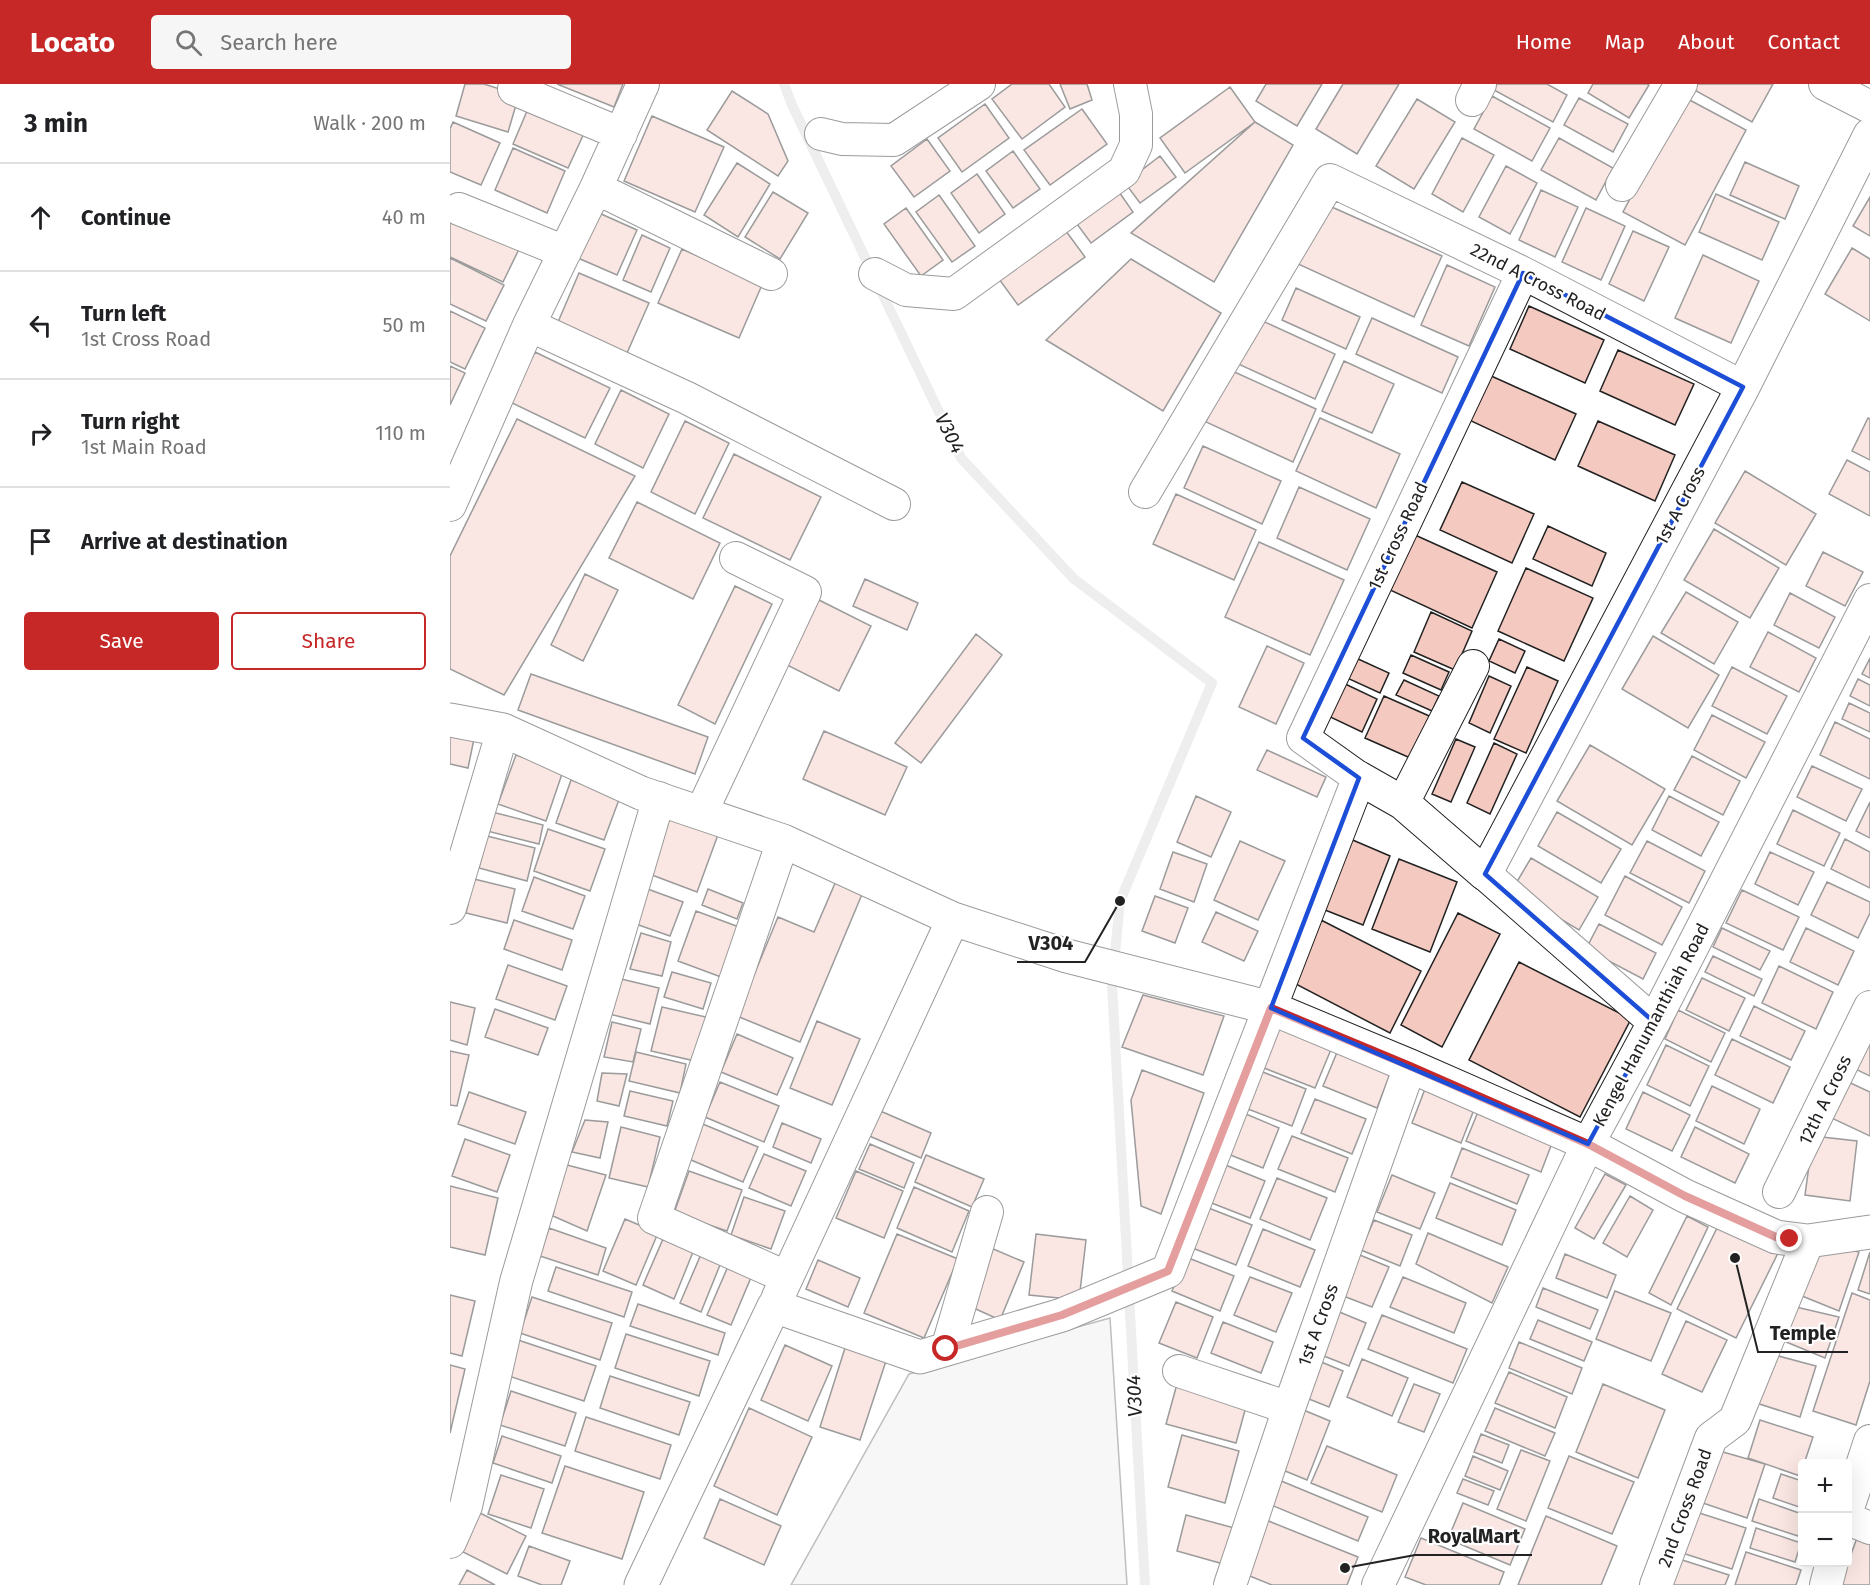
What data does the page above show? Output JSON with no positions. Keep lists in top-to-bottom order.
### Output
{
  "streets": {
    "street": [
      "22nd A Cross Road",
      "1st A Cross",
      "1st Cross Road",
      "Kengel Hanumanthiah Road",
      "12th A Cross",
      "2nd Cross Road"
    ]
  },
  "crossings": [
    ["22nd A Cross Road", "1st A Cross"],
    ["22nd A Cross Road", "1st Cross Road"],
    ["1st A Cross", "1st Cross Road"]
  ],
  "water": ["V304"],
  "places": ["V304", "Temple", "RoyalMart"],
  "page": {
    "header": "Locato",
    "search": "Search here",
    "nav": [
      "Home",
      "Map",
      "About",
      "Contact"
    ],
    "heading": ["3 min", "Walk · 200 m"],
    "list": [
      ["Continue", "40 m"],
      ["Turn left", "1st Cross Road", "50 m"],
      ["Turn right", "1st Main Road", "110 m"],
      "Arrive at destination"
    ],
    "buttons": ["Save", "Share"],
    "map_buttons": ["+", "−"]
  }
}
